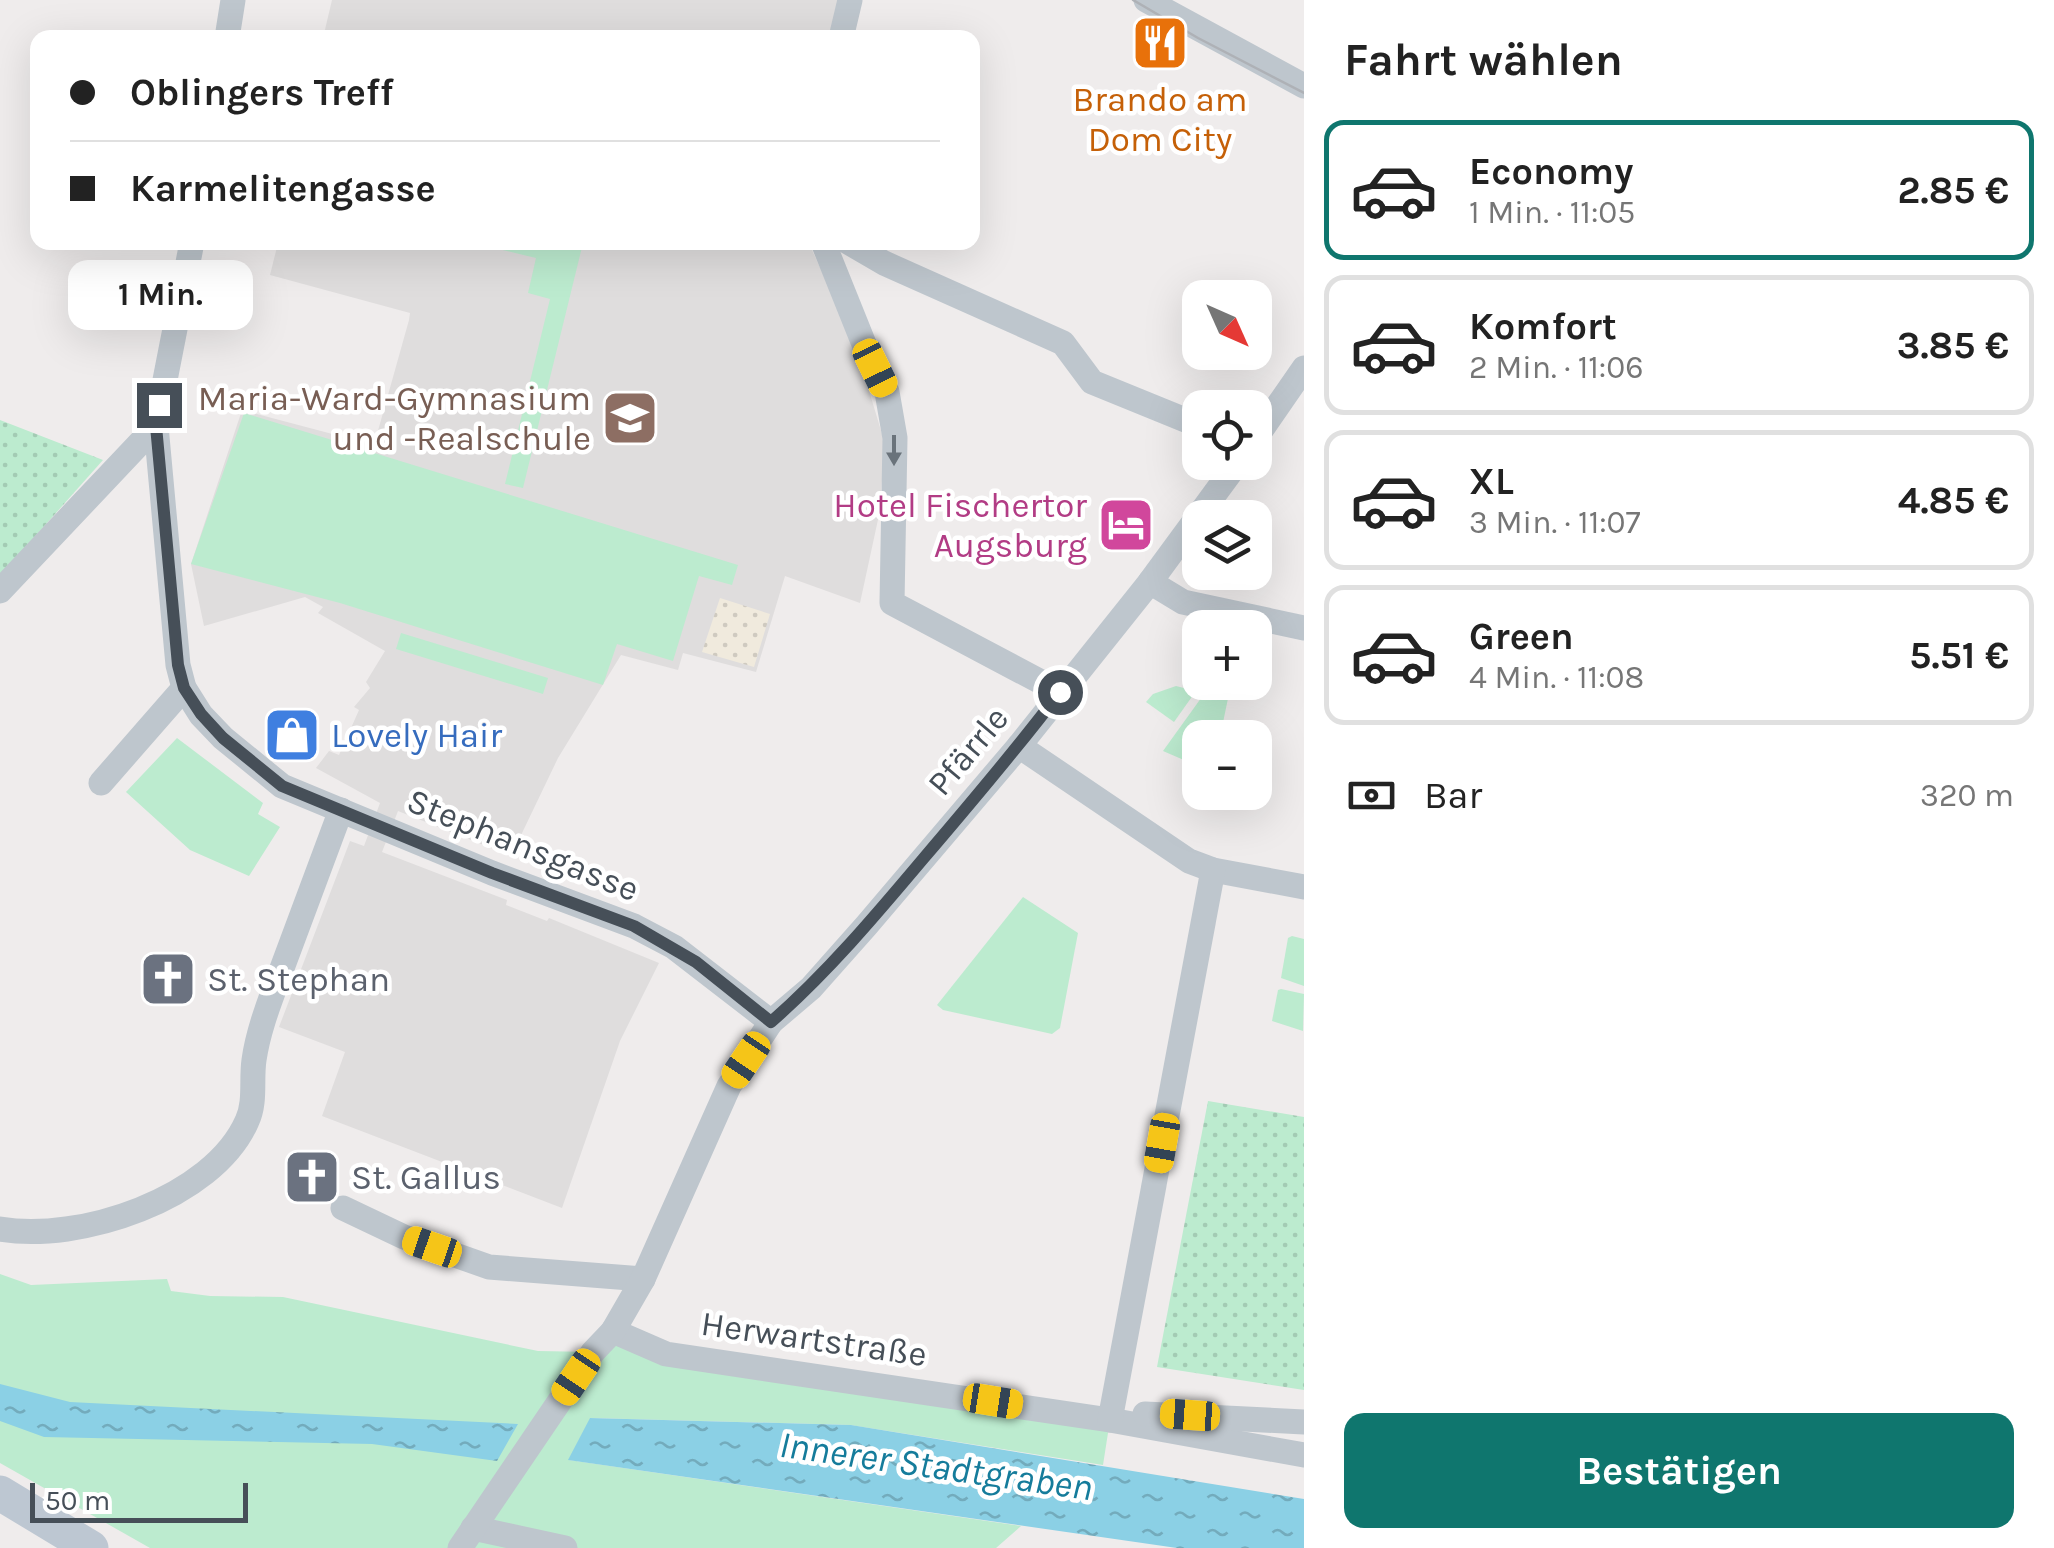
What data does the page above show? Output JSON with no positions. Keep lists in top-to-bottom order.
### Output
{
  "streets": {
    "street": ["Pfärrle", "Stephansgasse", "Herwartstraße"]
  },
  "crossings": [
    ["Pfärrle", "Stephansgasse"],
    ["Pfärrle", "Herwartstraße"]
  ],
  "water": ["Innerer Stadtgraben"],
  "places": {
    "restaurant": ["Brando am Dom City"],
    "school or university": ["Maria-Ward-Gymnasium und -Realschule"],
    "hotel": ["Hotel Fischertor Augsburg"],
    "shop": ["Lovely Hair"],
    "church": ["St. Stephan", "St. Gallus"]
  },
  "scale_bar": "50 m",
  "north": "bottom right",
  "page": {
    "heading": "Fahrt wählen",
    "banner": ["Oblingers Treff", "Karmelitengasse"],
    "list": [
      {
        "name": "Economy",
        "note": "1 Min. · 11:05",
        "value": "2.85 €"
      },
      {
        "name": "Komfort",
        "note": "2 Min. · 11:06",
        "value": "3.85 €"
      },
      {
        "name": "XL",
        "note": "3 Min. · 11:07",
        "value": "4.85 €"
      },
      {
        "name": "Green",
        "note": "4 Min. · 11:08",
        "value": "5.51 €"
      }
    ],
    "bubble": "1 Min.",
    "map_buttons": ["+", "−"],
    "pay": ["Bar", "320 m"],
    "buttons": "Bestätigen",
    "scale": "50 m"
  }
}
